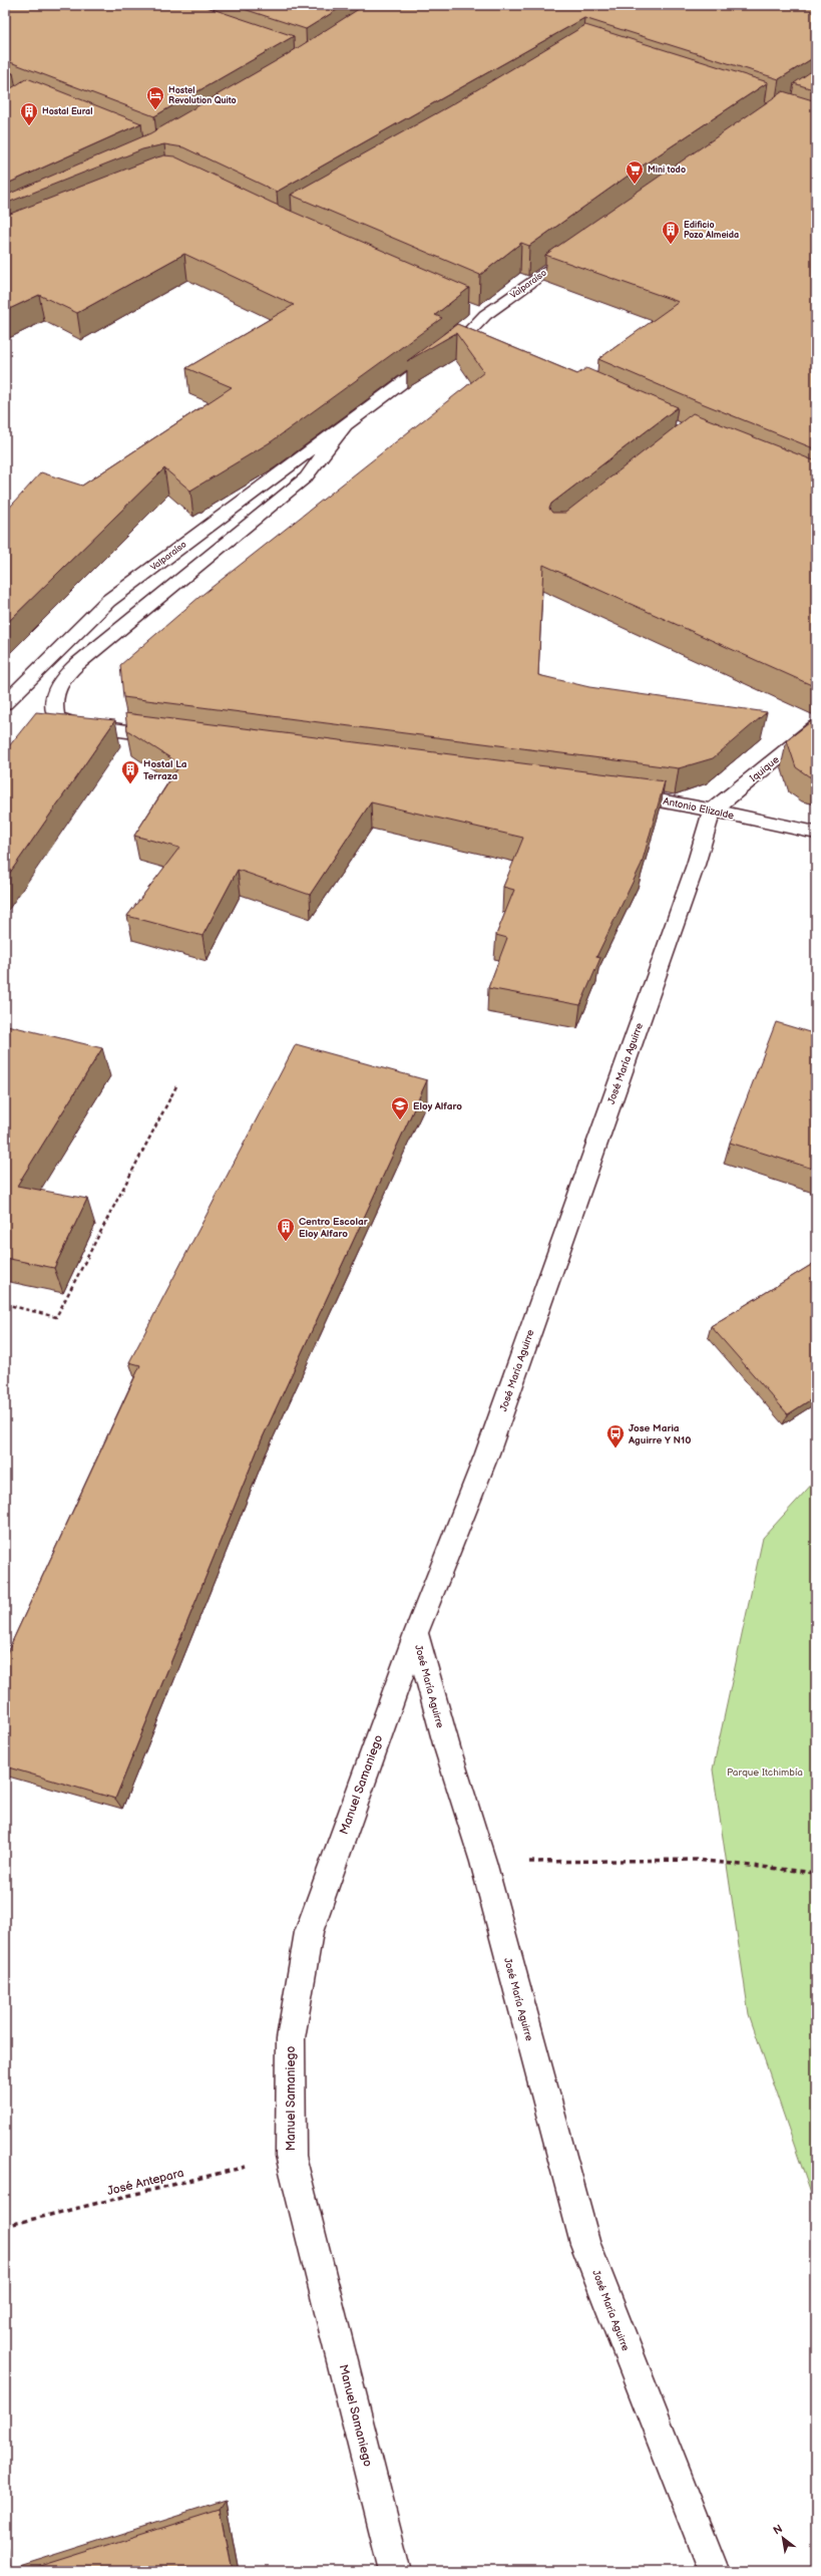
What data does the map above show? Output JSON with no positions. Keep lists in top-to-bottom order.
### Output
{
  "streets": {
    "street": [
      "Valparaíso",
      "Iquique",
      "Antonio Elizalde",
      "José María Aguirre",
      "Manuel Samaniego"
    ],
    "path": ["José Antepara"]
  },
  "crossings": [
    ["Iquique", "Antonio Elizalde"],
    ["Iquique", "José María Aguirre"],
    ["Antonio Elizalde", "José María Aguirre"],
    ["José María Aguirre", "Manuel Samaniego"],
    ["Manuel Samaniego", "José Antepara"]
  ],
  "parks": ["Parque Itchimbía"],
  "places": {
    "hotel": ["Hostel Revolution Quito"],
    "building": [
      "Hostal Eural",
      "Edificio Pozo Almeida",
      "Hostal La Terraza",
      "Centro Escolar Eloy Alfaro"
    ],
    "supermarket": ["Mini todo"],
    "school or university": ["Eloy Alfaro"],
    "bus stop": ["Jose Maria Aguirre Y N10"]
  },
  "north": "top left"
}
